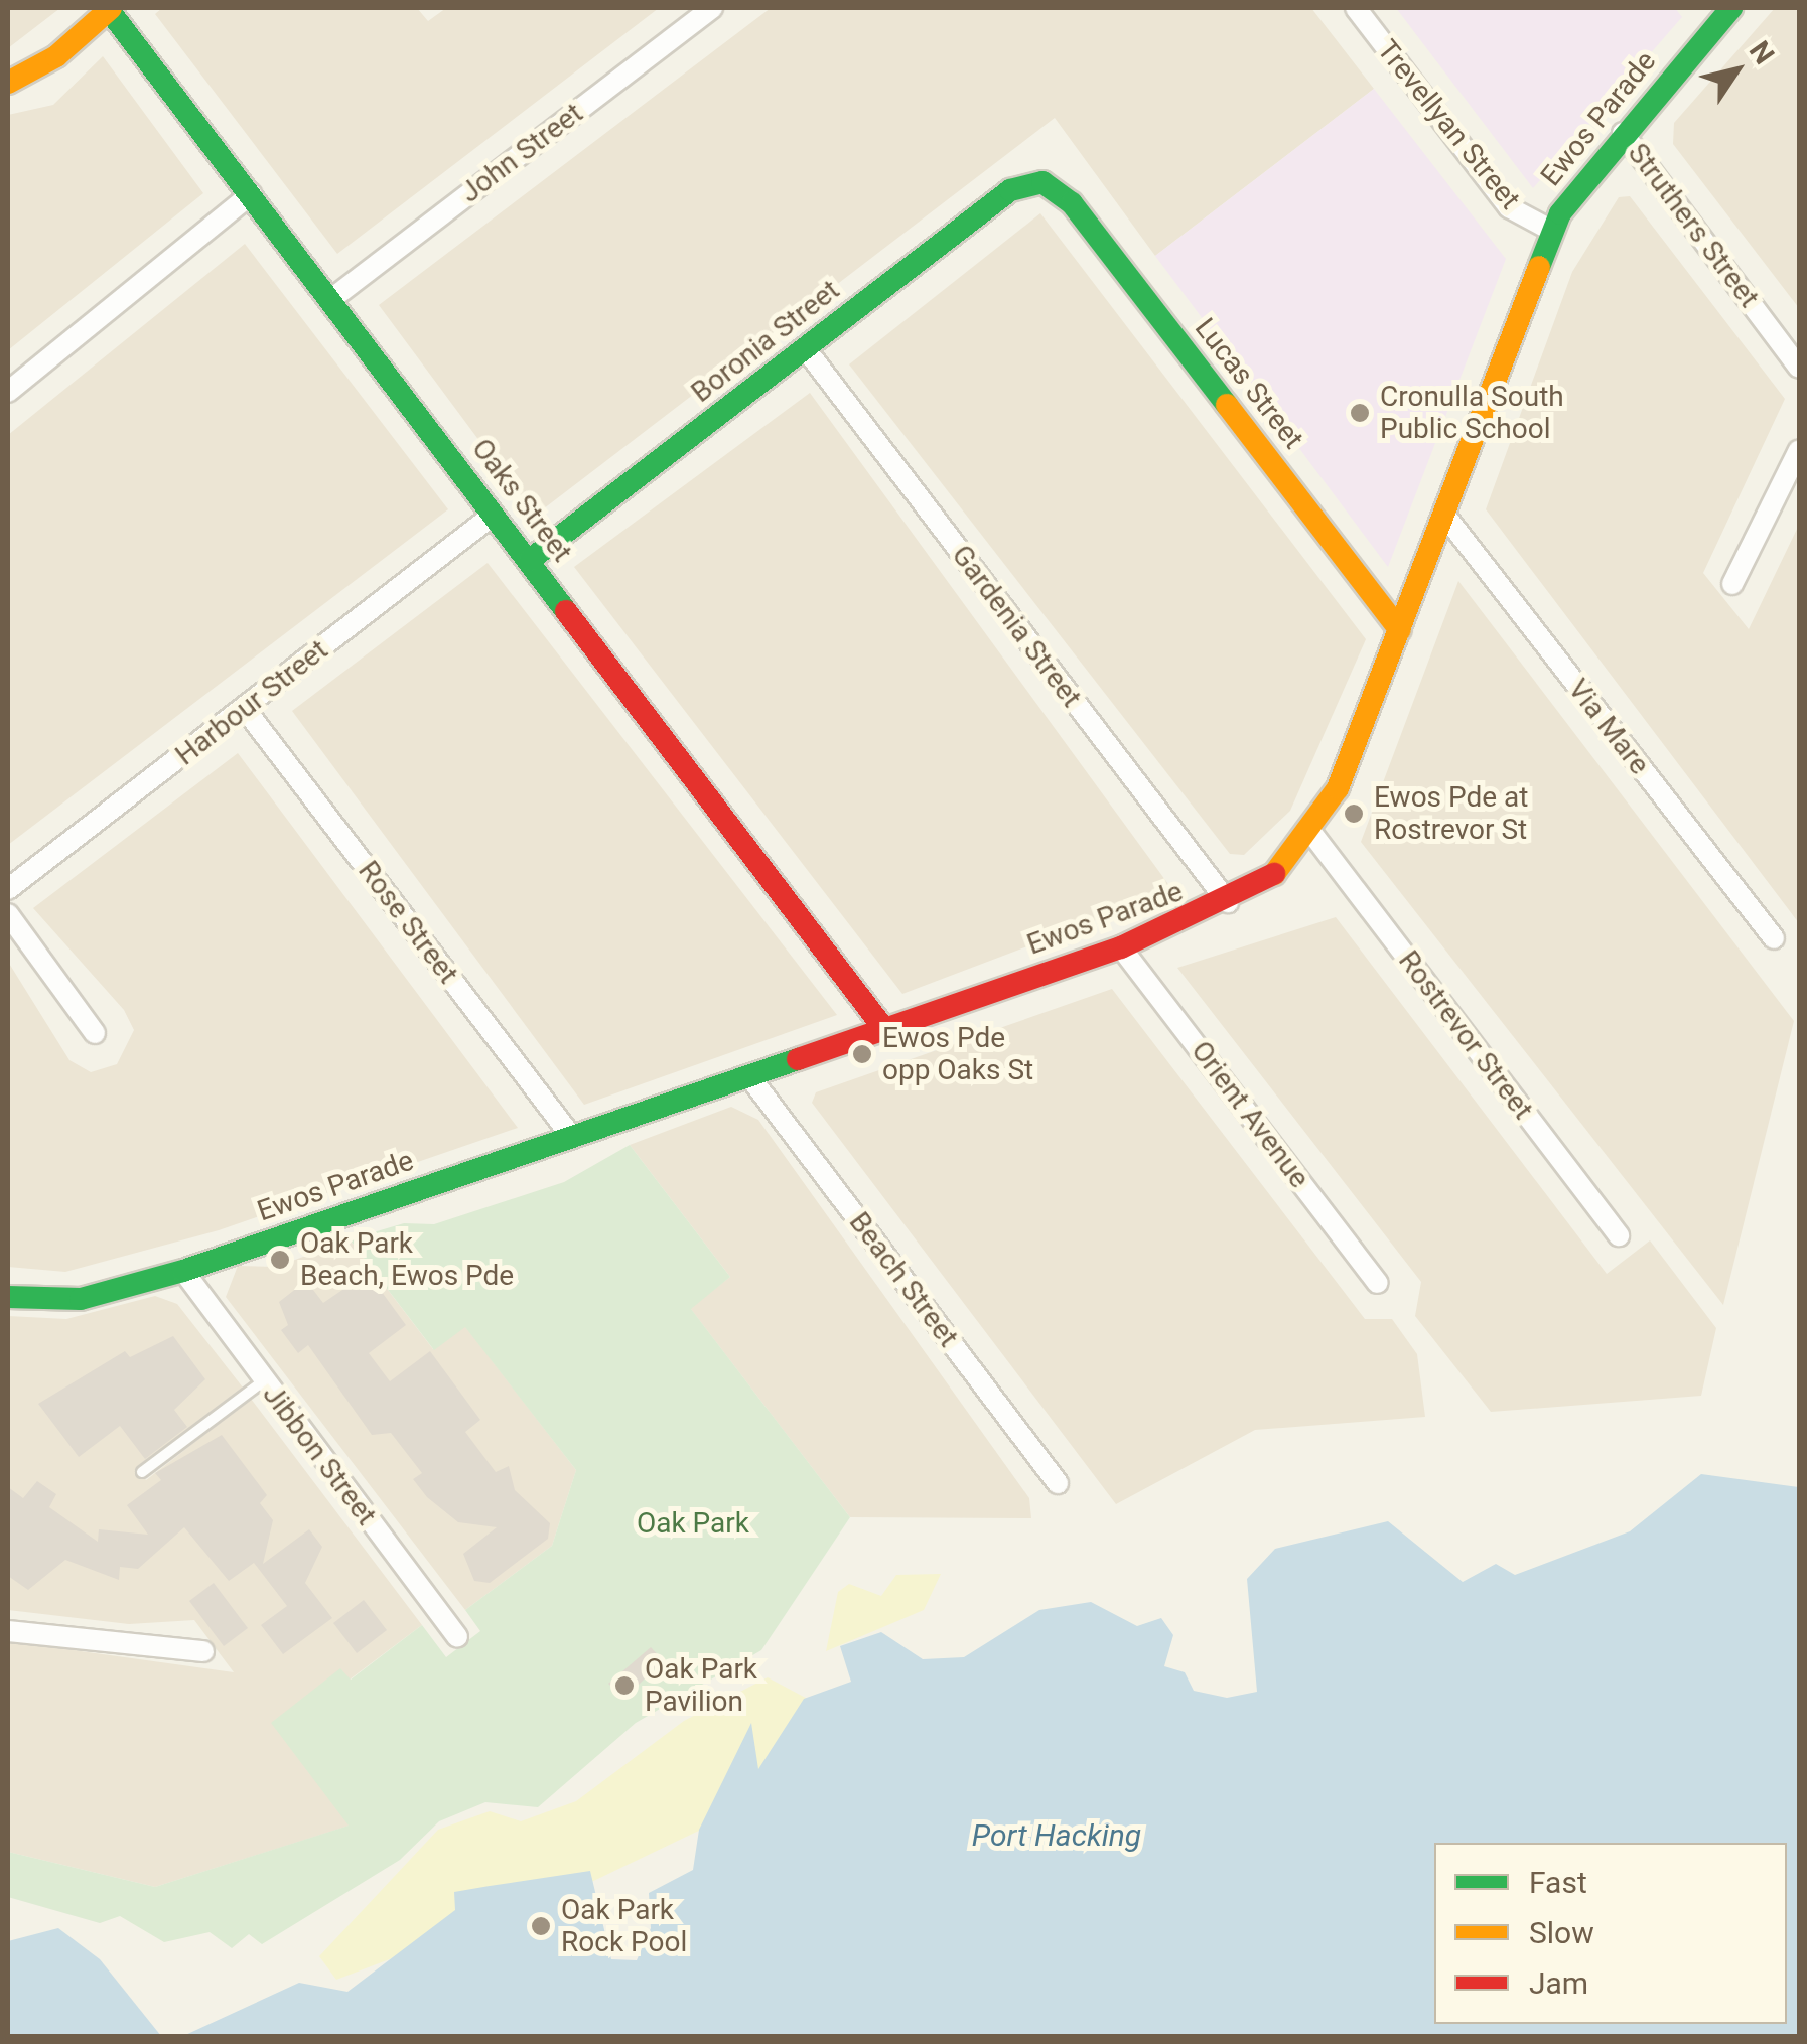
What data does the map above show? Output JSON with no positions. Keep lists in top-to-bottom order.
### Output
{
  "streets": {
    "street": [
      "Ewos Parade",
      "Trevellyan Street",
      "John Street",
      "Struthers Street",
      "Boronia Street",
      "Lucas Street",
      "Oaks Street",
      "Gardenia Street",
      "Harbour Street",
      "Via Mare",
      "Rose Street",
      "Rostrevor Street",
      "Orient Avenue",
      "Beach Street",
      "Jibbon Street"
    ]
  },
  "crossings": [
    ["Ewos Parade", "Trevellyan Street"],
    ["Ewos Parade", "Struthers Street"],
    ["Ewos Parade", "Lucas Street"],
    ["Ewos Parade", "Oaks Street"],
    ["Ewos Parade", "Gardenia Street"],
    ["Ewos Parade", "Via Mare"],
    ["Ewos Parade", "Rose Street"],
    ["Ewos Parade", "Rostrevor Street"],
    ["Ewos Parade", "Orient Avenue"],
    ["Ewos Parade", "Beach Street"],
    ["Ewos Parade", "Jibbon Street"],
    ["John Street", "Oaks Street"],
    ["Boronia Street", "Lucas Street"],
    ["Boronia Street", "Oaks Street"],
    ["Boronia Street", "Gardenia Street"],
    ["Oaks Street", "Harbour Street"],
    ["Harbour Street", "Rose Street"]
  ],
  "water": ["Port Hacking"],
  "parks": ["Oak Park"],
  "places": [
    "Cronulla South Public School",
    "Ewos Pde at Rostrevor St",
    "Ewos Pde opp Oaks St",
    "Oak Park Beach, Ewos Pde",
    "Oak Park Pavilion",
    "Oak Park Rock Pool"
  ],
  "legend": ["Fast", "Slow", "Jam"],
  "north": "top right"
}
